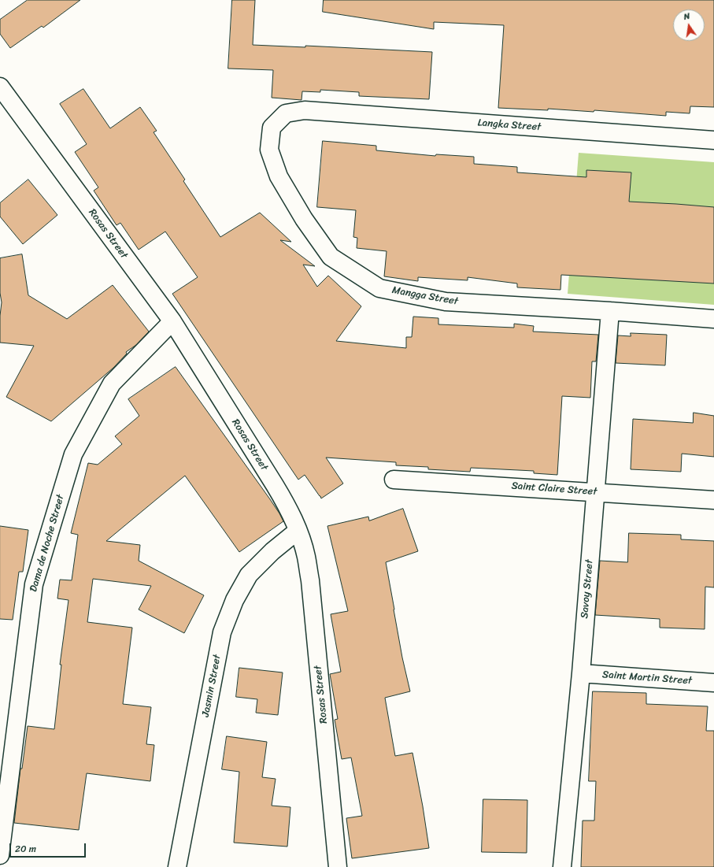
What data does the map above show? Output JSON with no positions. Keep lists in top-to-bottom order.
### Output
{
  "streets": {
    "street": [
      "Langka Street",
      "Rosas Street",
      "Mangga Street",
      "Saint Claire Street",
      "Dama de Noche Street",
      "Savoy Street",
      "Saint Martin Street",
      "Jasmin Street"
    ]
  },
  "crossings": [
    ["Langka Street", "Mangga Street"],
    ["Rosas Street", "Dama de Noche Street"],
    ["Rosas Street", "Jasmin Street"],
    ["Mangga Street", "Savoy Street"],
    ["Saint Claire Street", "Savoy Street"],
    ["Savoy Street", "Saint Martin Street"]
  ],
  "scale_bar": "20 m",
  "north": "top"
}
